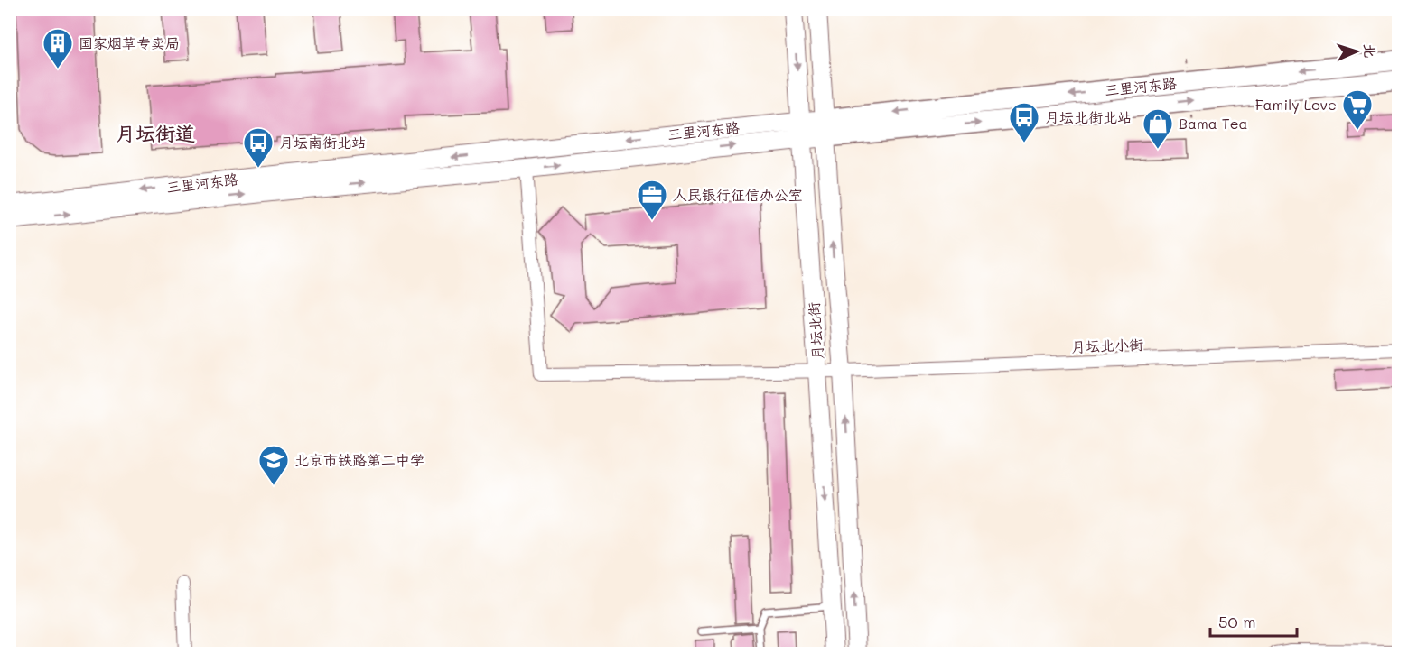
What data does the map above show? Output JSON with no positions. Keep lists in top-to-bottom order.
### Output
{
  "streets": {
    "main road": ["三里河东路", "月坛北街"],
    "street": ["月坛北小街"]
  },
  "crossings": [
    ["三里河东路", "月坛北街"],
    ["三里河东路", "月坛北小街"],
    ["月坛北街", "月坛北小街"]
  ],
  "districts": ["月坛街道"],
  "places": {
    "building": ["国家烟草专卖局"],
    "supermarket": ["Family Love"],
    "bus stop": ["月坛北街北站", "月坛南街北站"],
    "shop": ["Bama Tea"],
    "office": ["人民银行征信办公室"],
    "school or university": ["北京市铁路第二中学"]
  },
  "scale_bar": "50 m",
  "north": "right"
}
